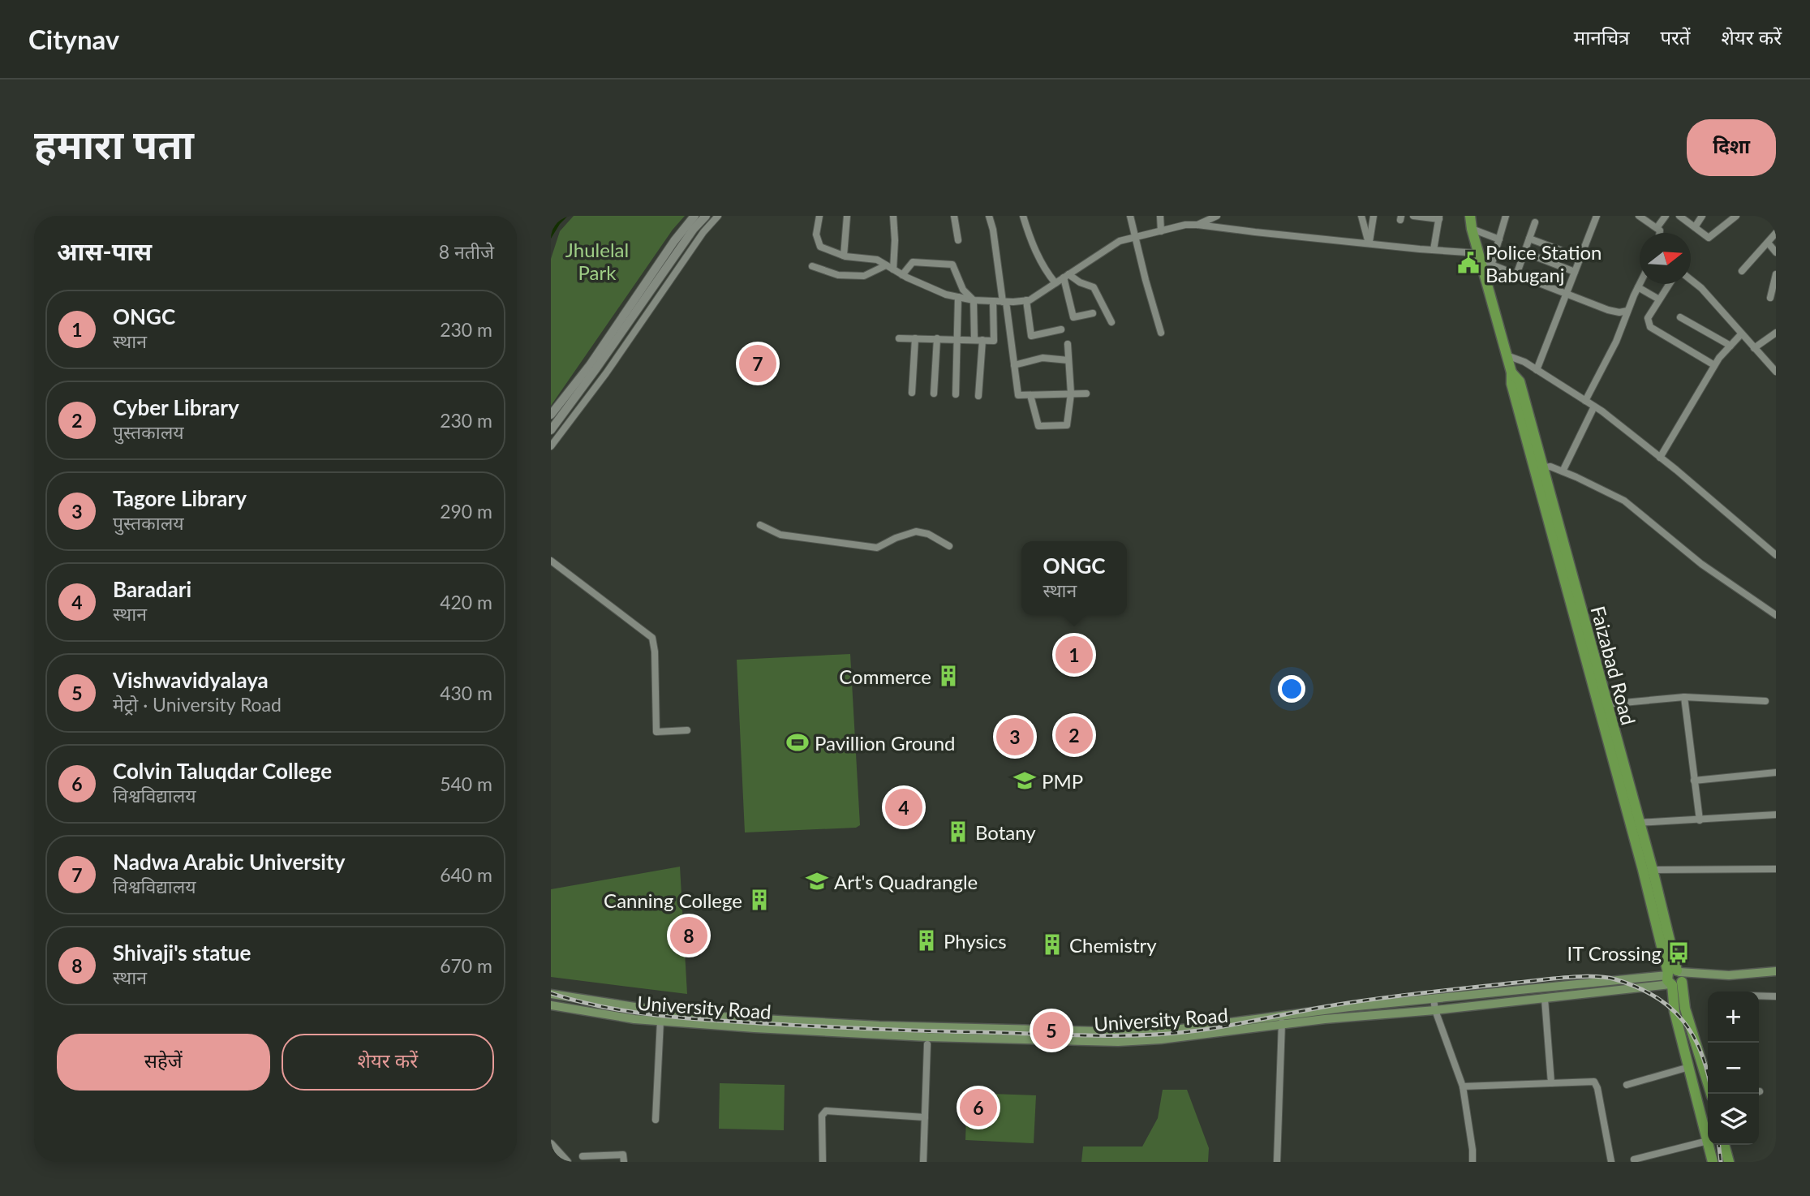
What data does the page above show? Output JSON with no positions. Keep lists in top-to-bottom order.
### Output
{
  "streets": {
    "main road": ["Faizabad Road", "University Road"]
  },
  "crossings": [
    ["Faizabad Road", "University Road"]
  ],
  "parks": ["Jhulelal Park"],
  "places": {
    "public building": ["Police Station Babuganj"],
    "building": [
      "Commerce",
      "Botany",
      "Canning College",
      "Physics",
      "Chemistry"
    ],
    "sports": ["Pavillion Ground"],
    "school or university": ["PMP", "Art's Quadrangle"],
    "bus stop": ["IT Crossing"]
  },
  "north": "right",
  "page": {
    "header": "Citynav",
    "nav": ["मानचित्र", "परतें", "शेयर करें"],
    "buttons": [
      "दिशा",
      ["सहेजें", "शेयर करें"]
    ],
    "title": "हमारा पता",
    "heading": ["आस-पास", "8 नतीजे"],
    "list": [
      {
        "mark": "1",
        "name": "ONGC",
        "note": "स्थान",
        "value": "230 m"
      },
      {
        "mark": "2",
        "name": "Cyber Library",
        "note": "पुस्तकालय",
        "value": "230 m"
      },
      {
        "mark": "3",
        "name": "Tagore Library",
        "note": "पुस्तकालय",
        "value": "290 m"
      },
      {
        "mark": "4",
        "name": "Baradari",
        "note": "स्थान",
        "value": "420 m"
      },
      {
        "mark": "5",
        "name": "Vishwavidyalaya",
        "note": "मेट्रो · University Road",
        "value": "430 m"
      },
      {
        "mark": "6",
        "name": "Colvin Taluqdar College",
        "note": "विश्वविद्यालय",
        "value": "540 m"
      },
      {
        "mark": "7",
        "name": "Nadwa Arabic University",
        "note": "विश्वविद्यालय",
        "value": "640 m"
      },
      {
        "mark": "8",
        "name": "Shivaji's statue",
        "note": "स्थान",
        "value": "670 m"
      }
    ],
    "pins": [
      "7",
      "1",
      "2",
      "3",
      "4",
      "8",
      "5",
      "6"
    ],
    "popup": ["ONGC", "स्थान"],
    "map_buttons": ["+", "−"]
  }
}
